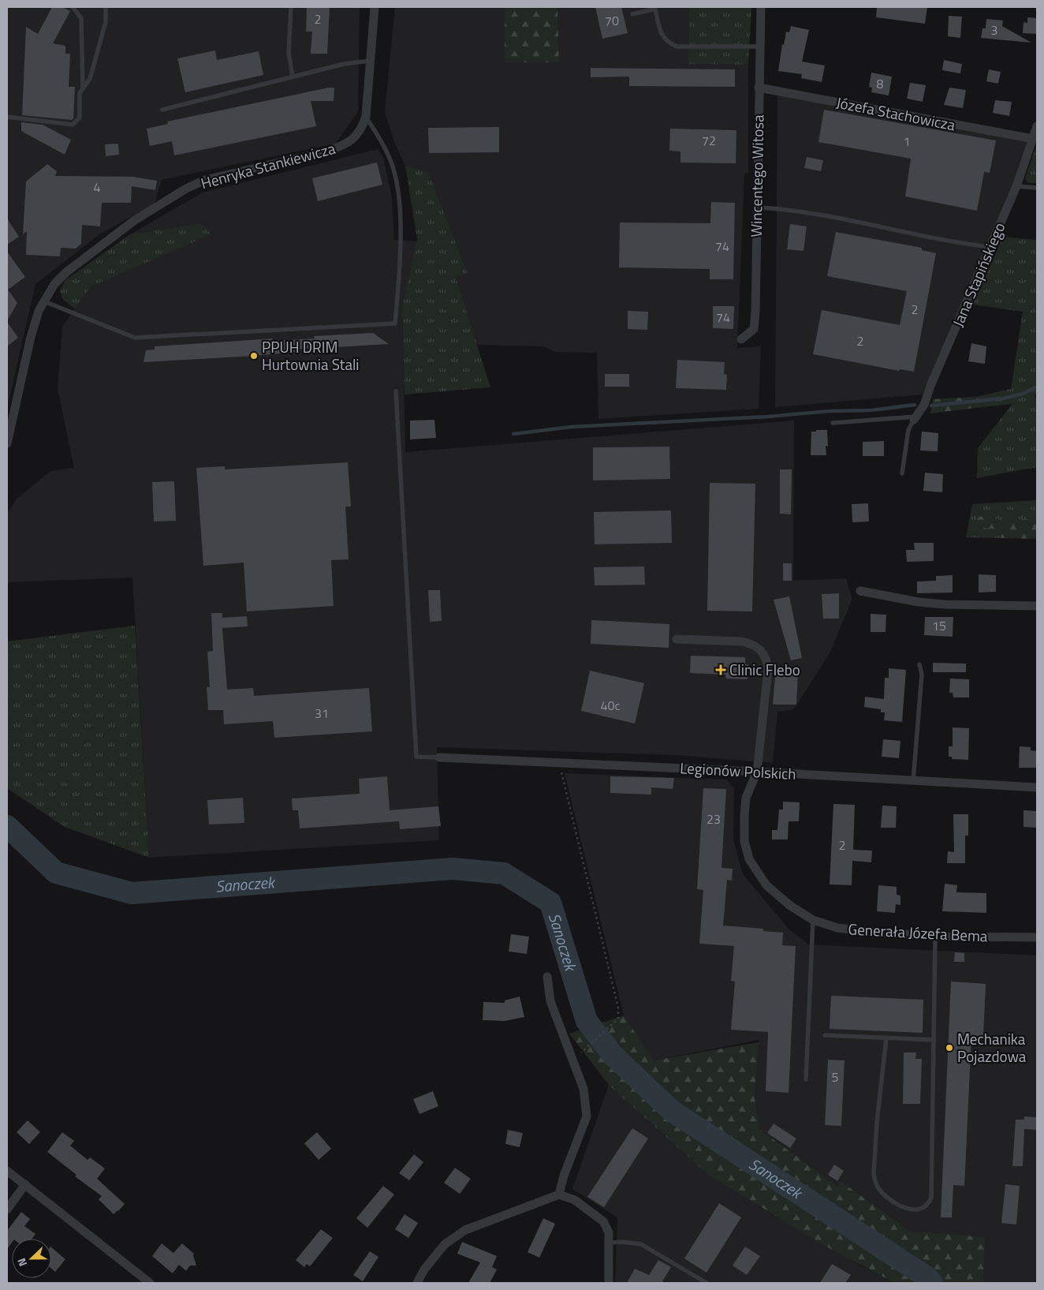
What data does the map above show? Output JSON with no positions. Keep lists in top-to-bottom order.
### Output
{
  "streets": {
    "street": [
      "Józefa Stachowicza",
      "Henryka Stankiewicza",
      "Wincentego Witosa",
      "Jana Stapińskiego",
      "Legionów Polskich",
      "Generała Józefa Bema"
    ]
  },
  "crossings": [
    ["Józefa Stachowicza", "Wincentego Witosa"],
    ["Józefa Stachowicza", "Jana Stapińskiego"],
    ["Legionów Polskich", "Generała Józefa Bema"]
  ],
  "water": ["Sanoczek"],
  "places": {
    "other": ["PPUH DRIM Hurtownia Stali", "Mechanika Pojazdowa"],
    "health": ["Clinic Flebo"]
  },
  "house_numbers": [
    "2",
    "70",
    "3",
    "8",
    "72",
    "1",
    "4",
    "74",
    "2",
    "74",
    "2",
    "15",
    "40c",
    "31",
    "23",
    "2",
    "5"
  ],
  "north": "left"
}
